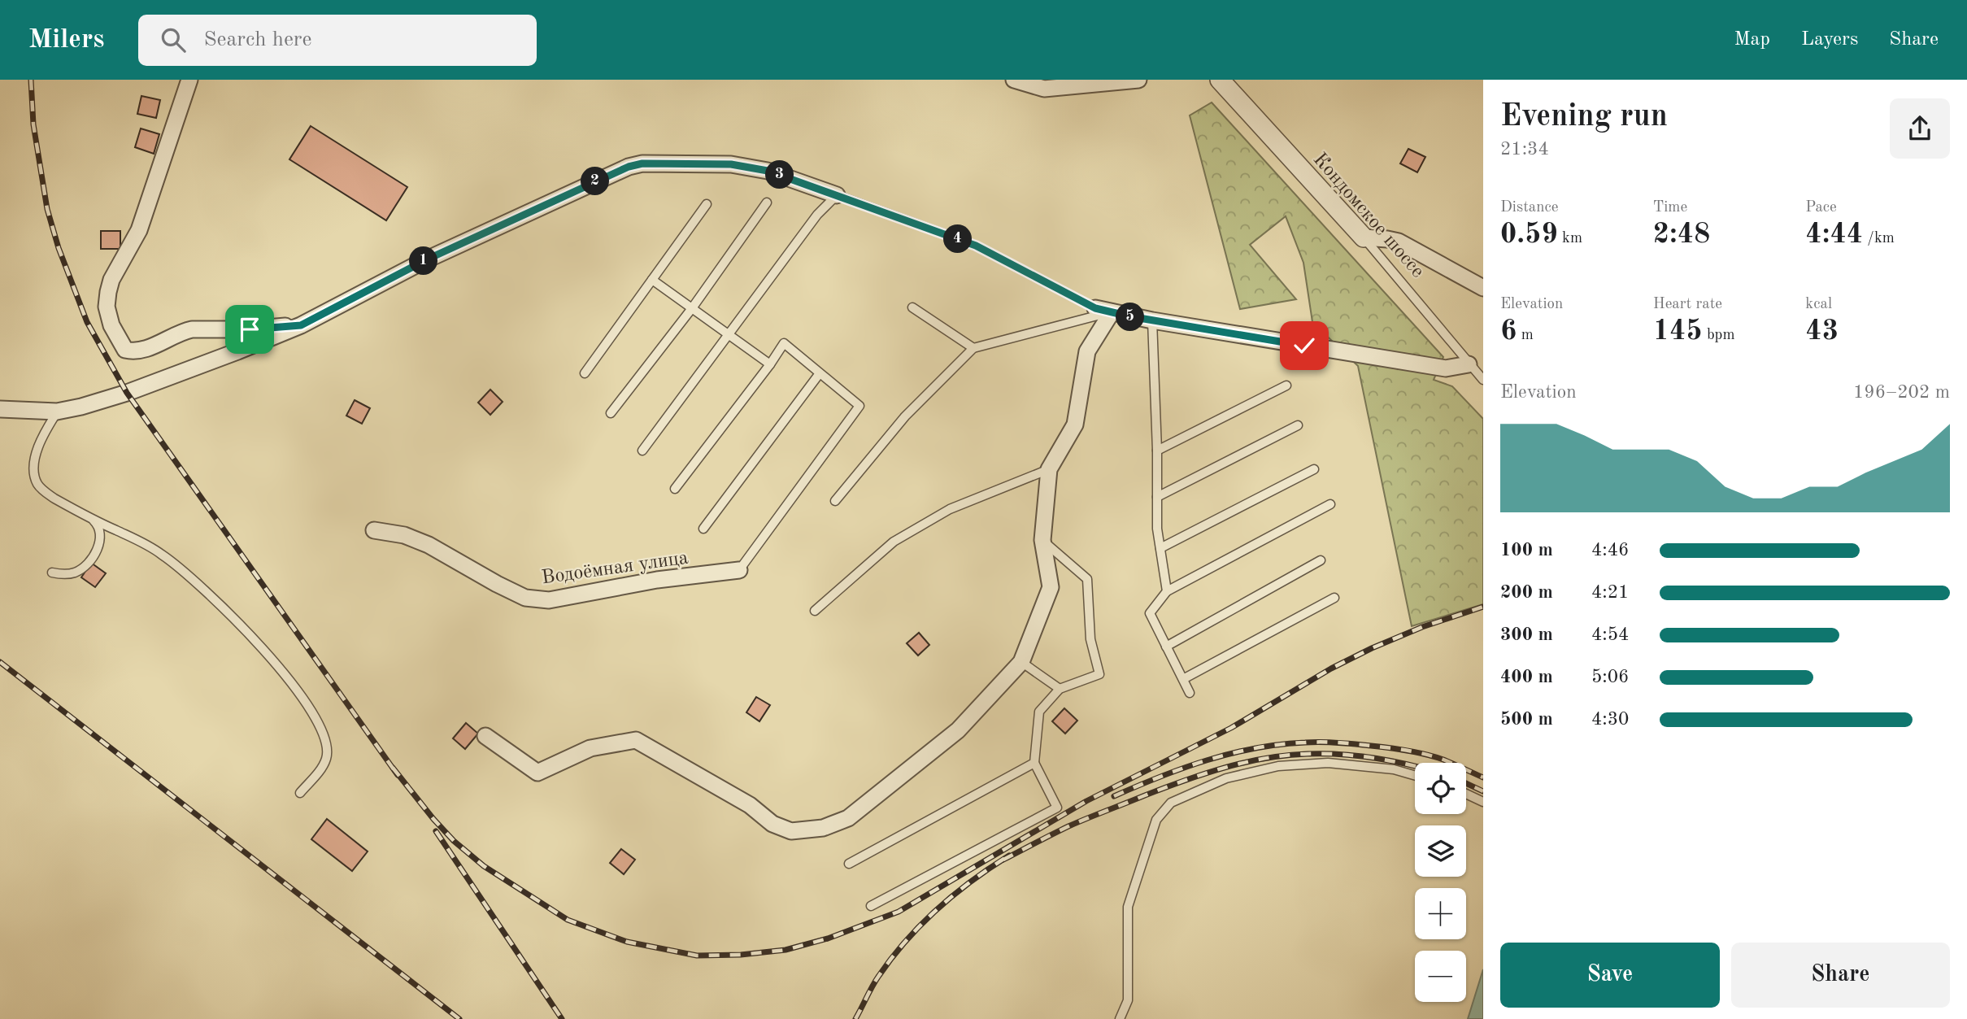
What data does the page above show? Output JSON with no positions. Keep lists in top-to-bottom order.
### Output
{
  "streets": {
    "street": ["Кондомское шоссе", "Водоёмная улица"]
  },
  "page": {
    "header": "Milers",
    "search": "Search here",
    "nav": ["Map", "Layers", "Share"],
    "heading": ["Evening run", "21:34"],
    "pins": [
      "3",
      "2",
      "4",
      "1",
      "5"
    ],
    "stats": [
      ["Distance", "0.59 km"],
      ["Time", "2:48"],
      ["Pace", "4:44 /km"],
      ["Elevation", "6 m"],
      ["Heart rate", "145 bpm"],
      ["kcal", "43"]
    ],
    "chart": ["Elevation", "196–202 m"],
    "list": [
      {
        "name": "100 m",
        "note": "4:46"
      },
      {
        "name": "200 m",
        "note": "4:21"
      },
      {
        "name": "300 m",
        "note": "4:54"
      },
      {
        "name": "400 m",
        "note": "5:06"
      },
      {
        "name": "500 m",
        "note": "4:30"
      }
    ],
    "map_buttons": ["+", "−"],
    "buttons": ["Save", "Share"]
  }
}
